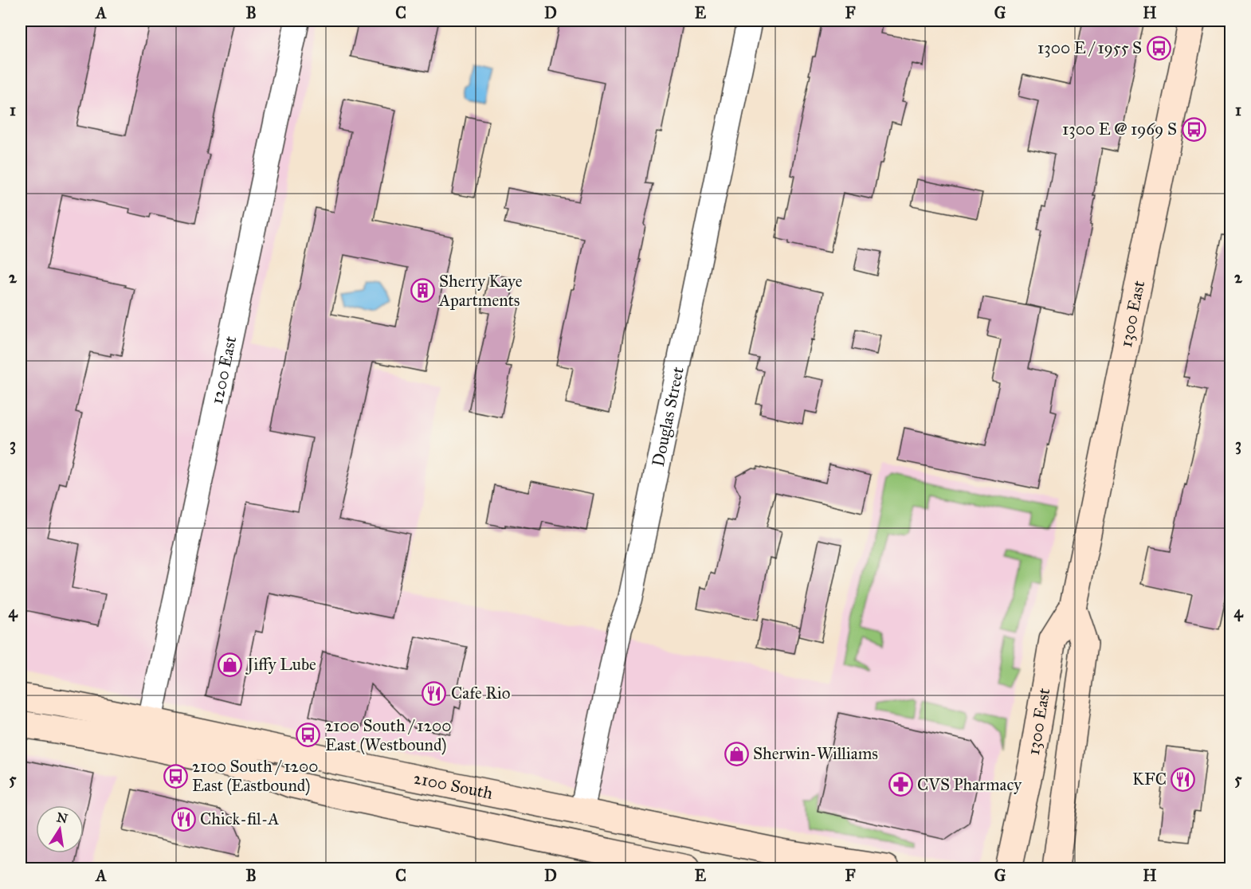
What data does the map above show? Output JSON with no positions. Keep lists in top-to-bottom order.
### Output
{
  "streets": {
    "main road": ["1300 East", "2100 South"],
    "street": ["1200 East", "Douglas Street"]
  },
  "crossings": [
    ["1200 East", "2100 South"],
    ["Douglas Street", "2100 South"]
  ],
  "places": {
    "bus stop": [
      "1300 E / 1955 S",
      "1300 E @ 1969 S",
      "2100 South / 1200 East (Westbound)",
      "2100 South / 1200 East (Eastbound)"
    ],
    "building": ["Sherry Kaye Apartments"],
    "shop": ["Jiffy Lube", "Sherwin-Williams"],
    "restaurant": ["Cafe Rio", "KFC", "Chick-fil-A"],
    "pharmacy": ["CVS Pharmacy"]
  },
  "north": "top",
  "grid": {
    "columns": [
      "A",
      "B",
      "C",
      "D",
      "E",
      "F",
      "G",
      "H"
    ],
    "rows": [
      "1",
      "2",
      "3",
      "4",
      "5"
    ]
  }
}
